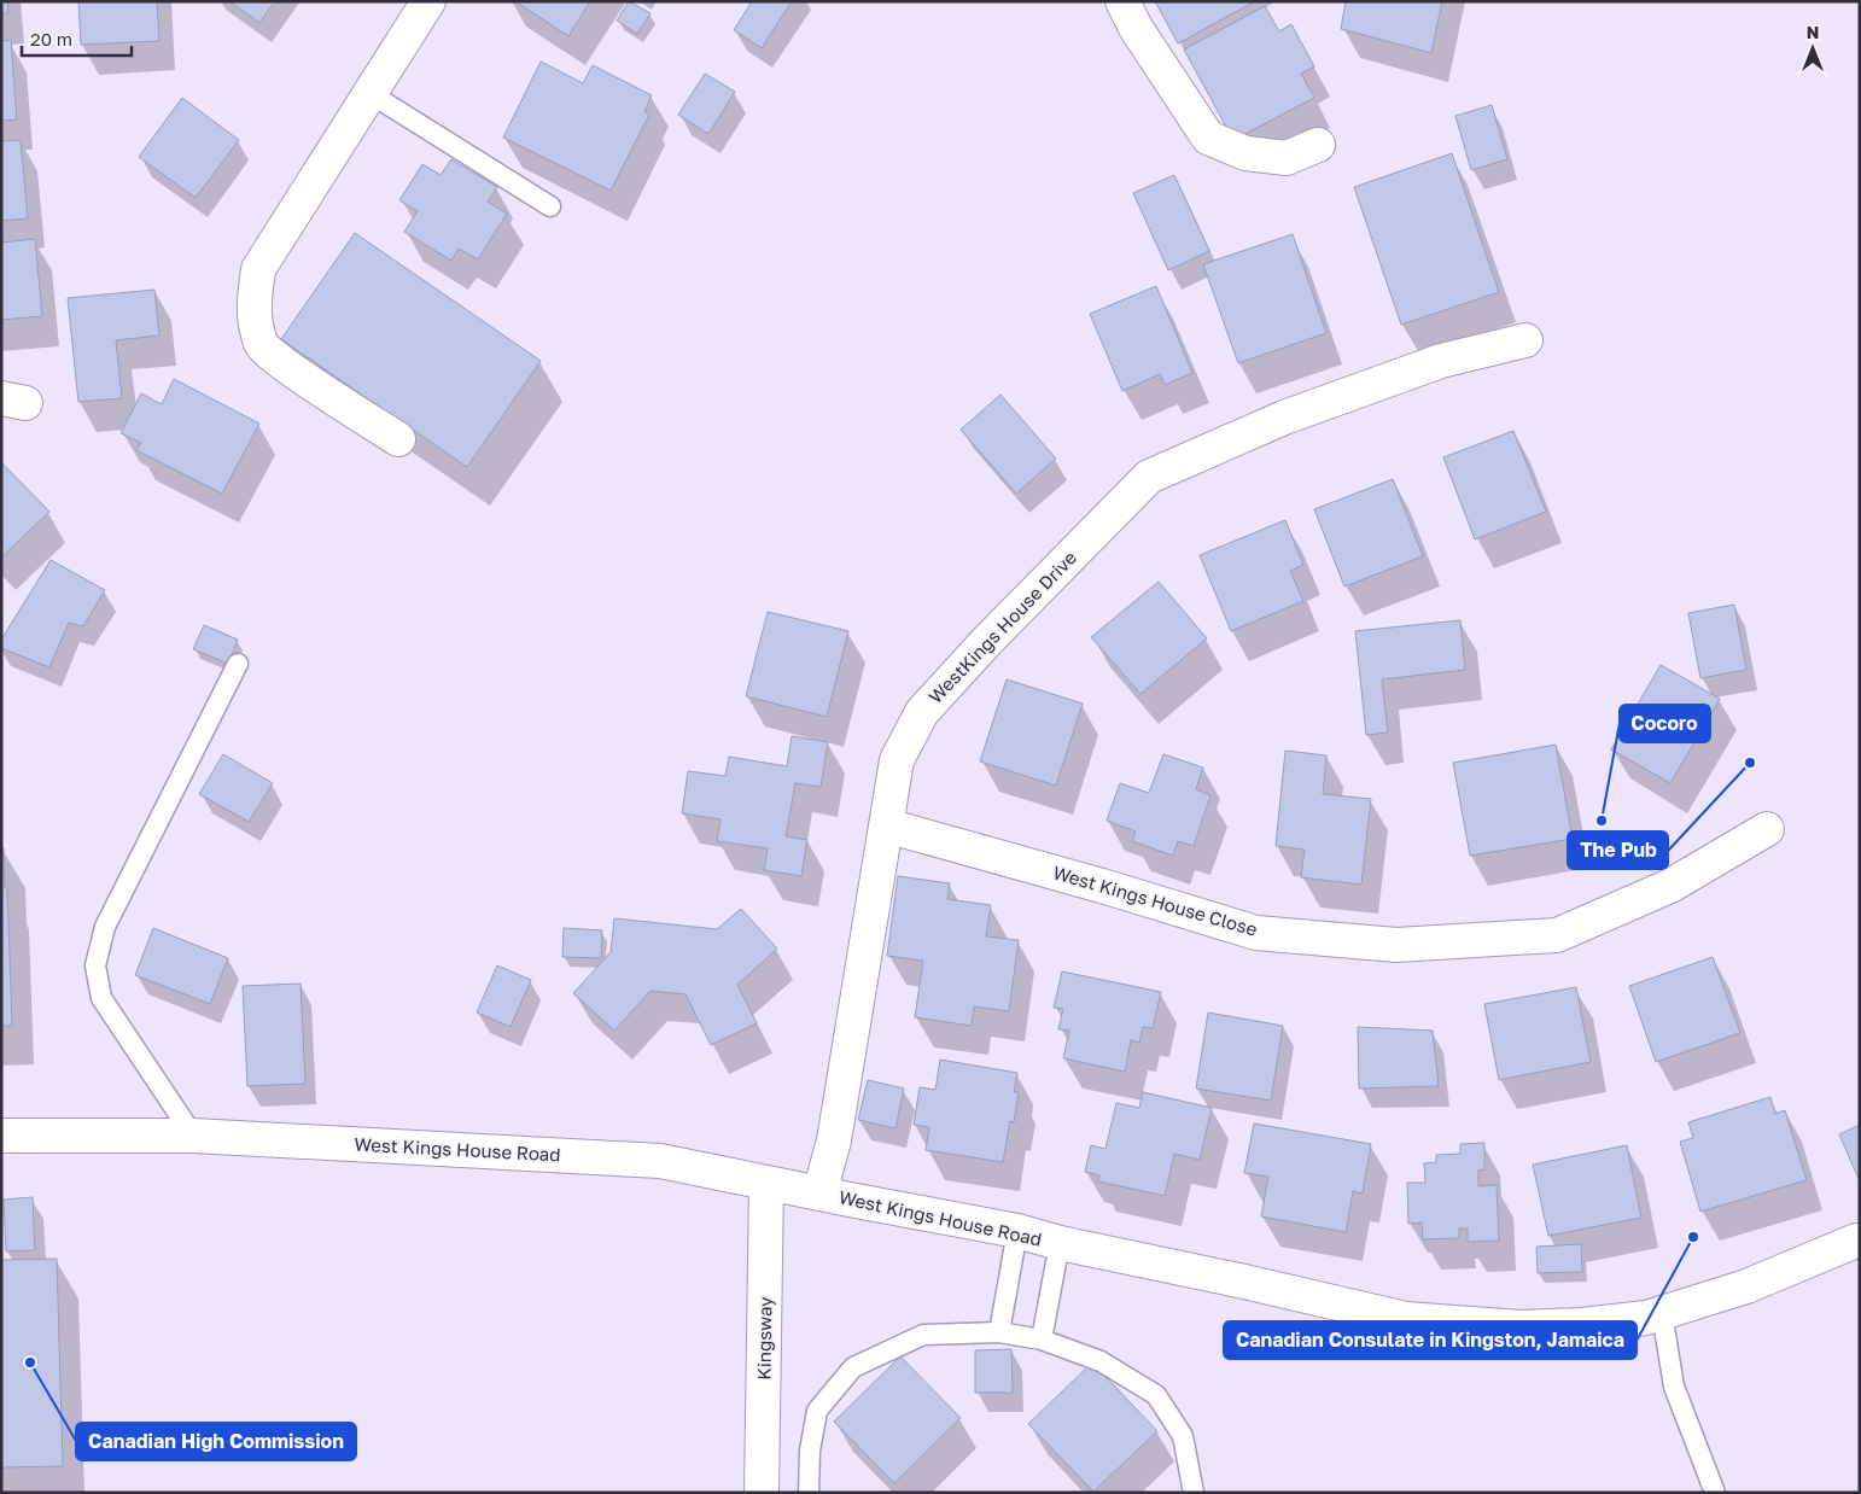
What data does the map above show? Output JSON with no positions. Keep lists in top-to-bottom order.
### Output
{
  "streets": {
    "street": [
      "WestKings House Drive",
      "West Kings House Close",
      "West Kings House Road",
      "Kingsway"
    ]
  },
  "crossings": [
    ["WestKings House Drive", "West Kings House Close"],
    ["WestKings House Drive", "West Kings House Road"],
    ["West Kings House Road", "Kingsway"]
  ],
  "places": [
    "The Pub",
    "Cocoro",
    "Canadian Consulate in Kingston, Jamaica",
    "Canadian High Commission"
  ],
  "scale_bar": "20 m",
  "north": "top"
}
